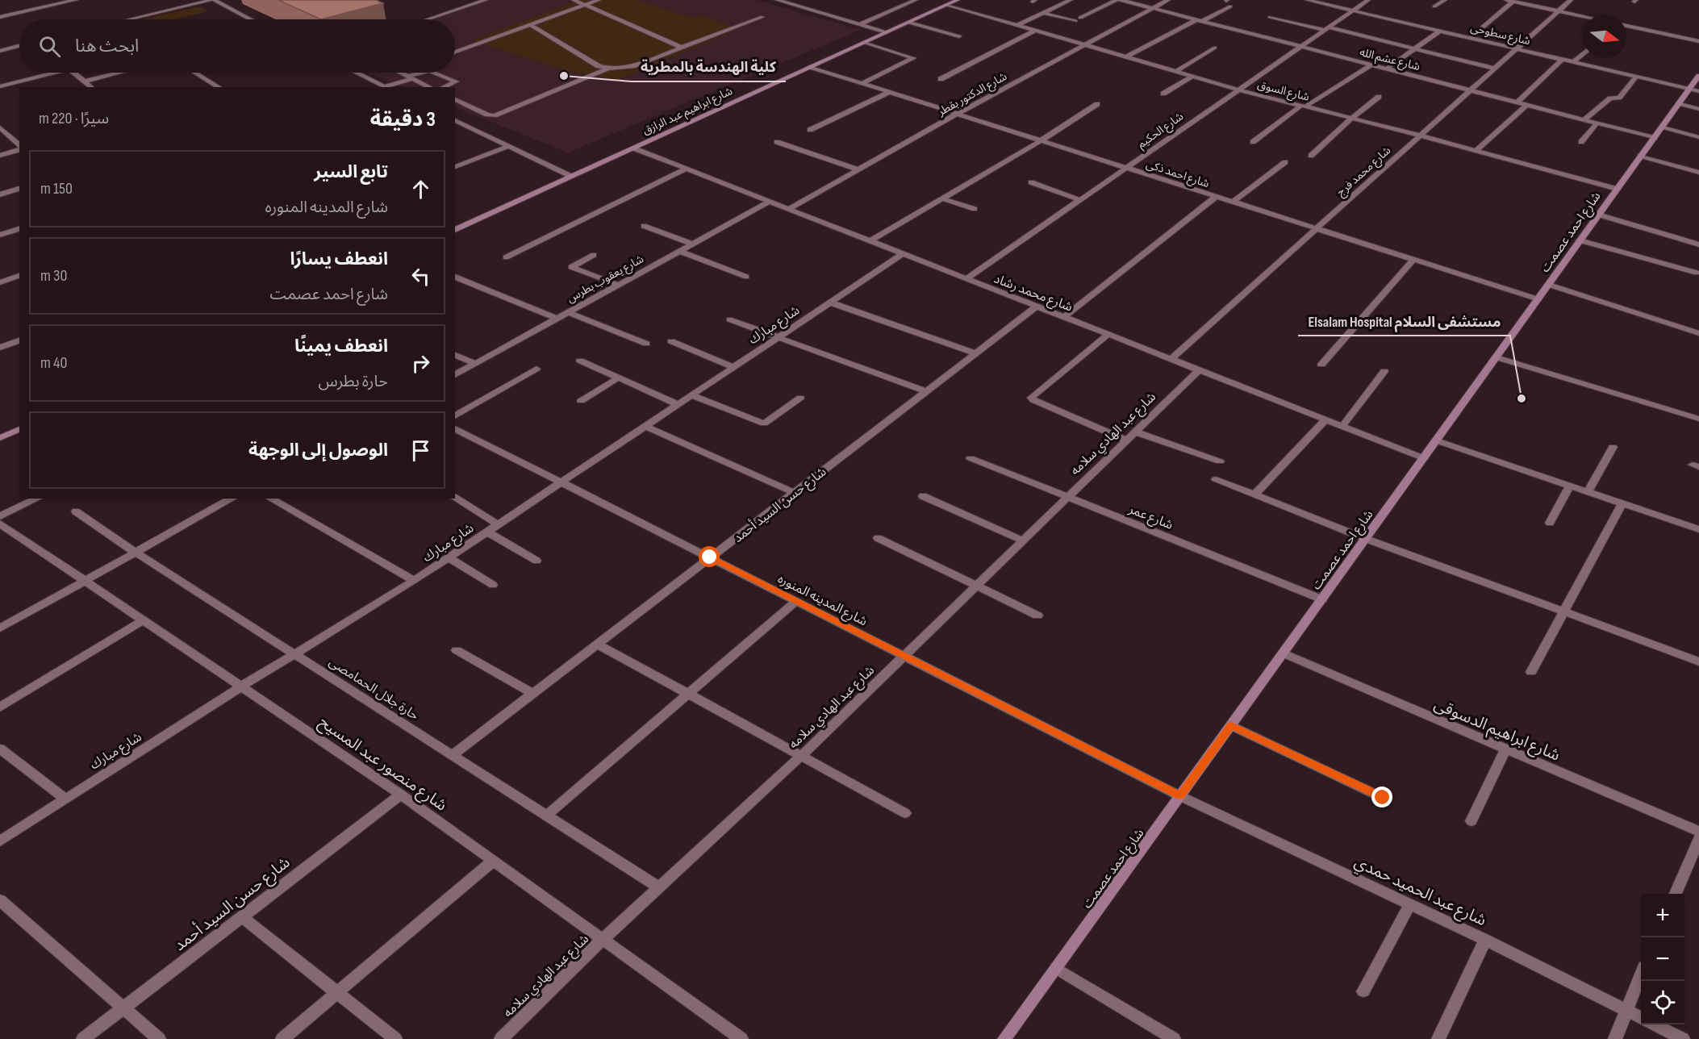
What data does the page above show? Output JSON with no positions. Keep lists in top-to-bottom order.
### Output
{
  "streets": {
    "main road": ["شارع ابراهيم عبد الرازق", "شارع احمد عصمت"],
    "street": [
      "شارع سطوحى",
      "شارع عشم الله",
      "شارع السوق",
      "شارع الدكتور بقطر",
      "شارع الحكيم",
      "شارع محمد فرج",
      "شارع احمد ذكى",
      "شارع يعقوب بطرس",
      "شارع محمد رشاد",
      "شارع مبارك",
      "شارع عبد الهادي سلامه",
      "شارع حسن السيد أحمد",
      "شارع عمر",
      "شارع المدينه المنوره",
      "حارة جلال الحمامصى",
      "شارع ابراهيم الدسوقى",
      "شارع منصور عبد المسيح",
      "شارع عبد الحميد حمدي"
    ]
  },
  "crossings": [
    ["شارع سطوحى", "شارع الحكيم"],
    ["شارع سطوحى", "شارع محمد فرج"],
    ["شارع سطوحى", "شارع احمد عصمت"],
    ["شارع عشم الله", "شارع الدكتور بقطر"],
    ["شارع عشم الله", "شارع الحكيم"],
    ["شارع عشم الله", "شارع محمد فرج"],
    ["شارع عشم الله", "شارع احمد عصمت"],
    ["شارع السوق", "شارع الدكتور بقطر"],
    ["شارع السوق", "شارع ابراهيم عبد الرازق"],
    ["شارع السوق", "شارع الحكيم"],
    ["شارع السوق", "شارع محمد فرج"],
    ["شارع السوق", "شارع احمد عصمت"],
    ["شارع الدكتور بقطر", "شارع احمد ذكى"],
    ["شارع الدكتور بقطر", "شارع محمد رشاد"],
    ["شارع ابراهيم عبد الرازق", "شارع احمد ذكى"],
    ["شارع ابراهيم عبد الرازق", "شارع محمد رشاد"],
    ["شارع الحكيم", "شارع احمد ذكى"],
    ["شارع الحكيم", "شارع محمد رشاد"],
    ["شارع محمد فرج", "شارع احمد ذكى"],
    ["شارع محمد فرج", "شارع محمد رشاد"],
    ["شارع احمد ذكى", "شارع احمد عصمت"],
    ["شارع احمد عصمت", "شارع محمد رشاد"],
    ["شارع احمد عصمت", "شارع عمر"],
    ["شارع احمد عصمت", "شارع المدينه المنوره"],
    ["شارع احمد عصمت", "شارع ابراهيم الدسوقى"],
    ["شارع احمد عصمت", "شارع عبد الحميد حمدي"],
    ["شارع يعقوب بطرس", "شارع محمد رشاد"],
    ["شارع محمد رشاد", "شارع مبارك"],
    ["شارع محمد رشاد", "شارع عبد الهادي سلامه"],
    ["شارع محمد رشاد", "شارع حسن السيد أحمد"],
    ["شارع مبارك", "شارع المدينه المنوره"],
    ["شارع مبارك", "حارة جلال الحمامصى"],
    ["شارع مبارك", "شارع منصور عبد المسيح"],
    ["شارع عبد الهادي سلامه", "شارع عمر"],
    ["شارع عبد الهادي سلامه", "شارع المدينه المنوره"],
    ["شارع عبد الهادي سلامه", "حارة جلال الحمامصى"],
    ["شارع عبد الهادي سلامه", "شارع منصور عبد المسيح"],
    ["شارع حسن السيد أحمد", "شارع المدينه المنوره"],
    ["شارع حسن السيد أحمد", "حارة جلال الحمامصى"],
    ["شارع حسن السيد أحمد", "شارع منصور عبد المسيح"],
    ["شارع المدينه المنوره", "شارع عبد الحميد حمدي"]
  ],
  "places": ["كلية الهندسة بالمطرية", "Elsalam Hospital مستشفى السلام"],
  "north": "right",
  "page": {
    "search": "ابحث هنا",
    "heading": ["3 دقيقة", "سيرًا · 220 m"],
    "list": [
      ["تابع السير", "شارع المدينه المنوره", "150 m"],
      ["انعطف يسارًا", "شارع احمد عصمت", "30 m"],
      ["انعطف يمينًا", "حارة بطرس", "40 m"],
      "الوصول إلى الوجهة"
    ],
    "map_buttons": ["+", "−"]
  }
}
